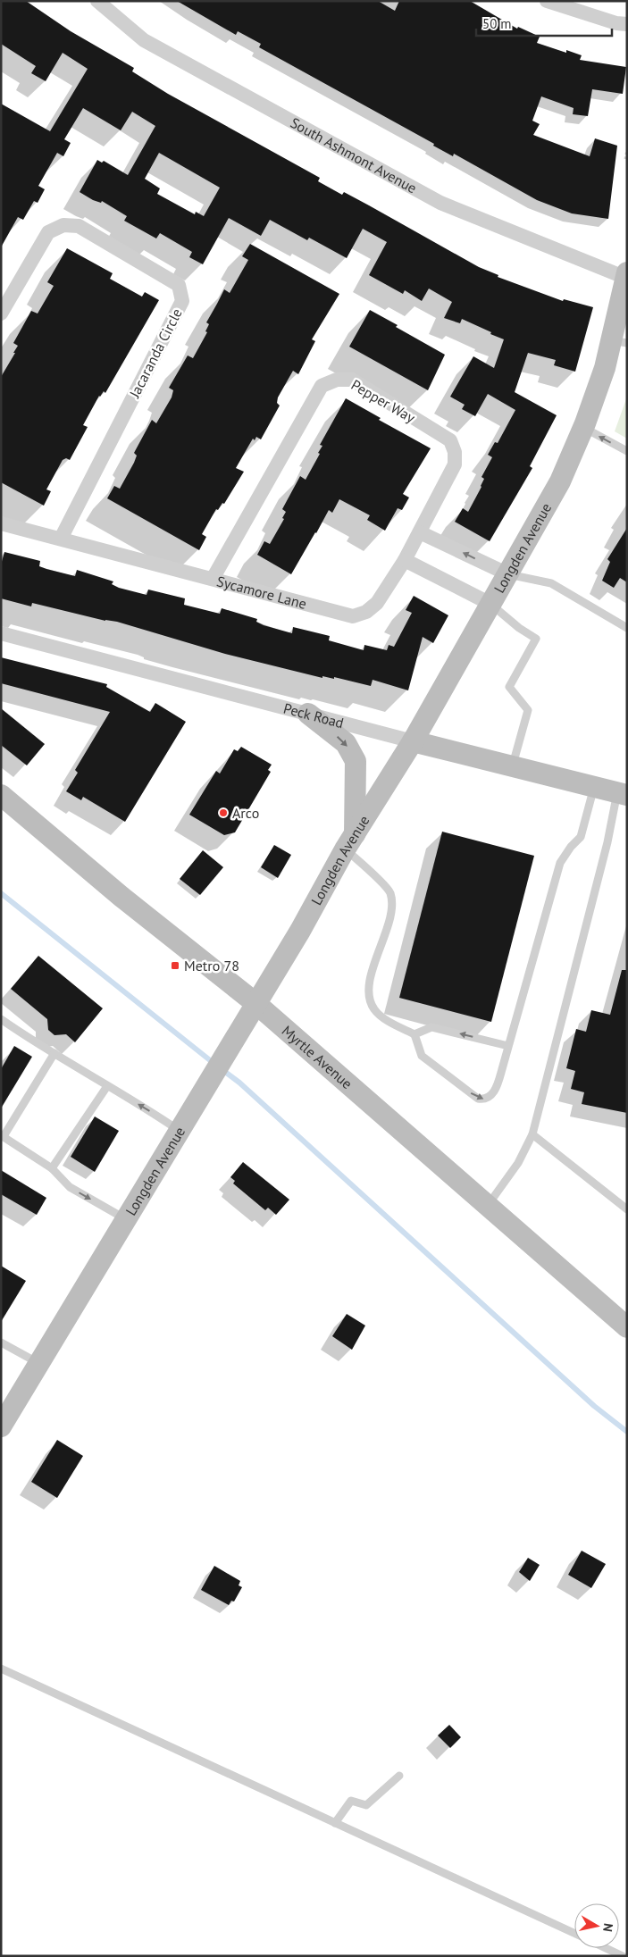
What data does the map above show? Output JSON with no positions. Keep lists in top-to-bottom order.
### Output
{
  "streets": {
    "street": [
      "South Ashmont Avenue",
      "Jacaranda Circle",
      "Pepper Way",
      "Longden Avenue",
      "Sycamore Lane",
      "Peck Road",
      "Myrtle Avenue"
    ]
  },
  "crossings": [
    ["South Ashmont Avenue", "Longden Avenue"],
    ["Jacaranda Circle", "Sycamore Lane"],
    ["Pepper Way", "Sycamore Lane"],
    ["Longden Avenue", "Peck Road"],
    ["Longden Avenue", "Myrtle Avenue"]
  ],
  "places": {
    "other": ["Arco"],
    "transit": ["Metro 78"]
  },
  "scale_bar": "50 m",
  "north": "right"
}
